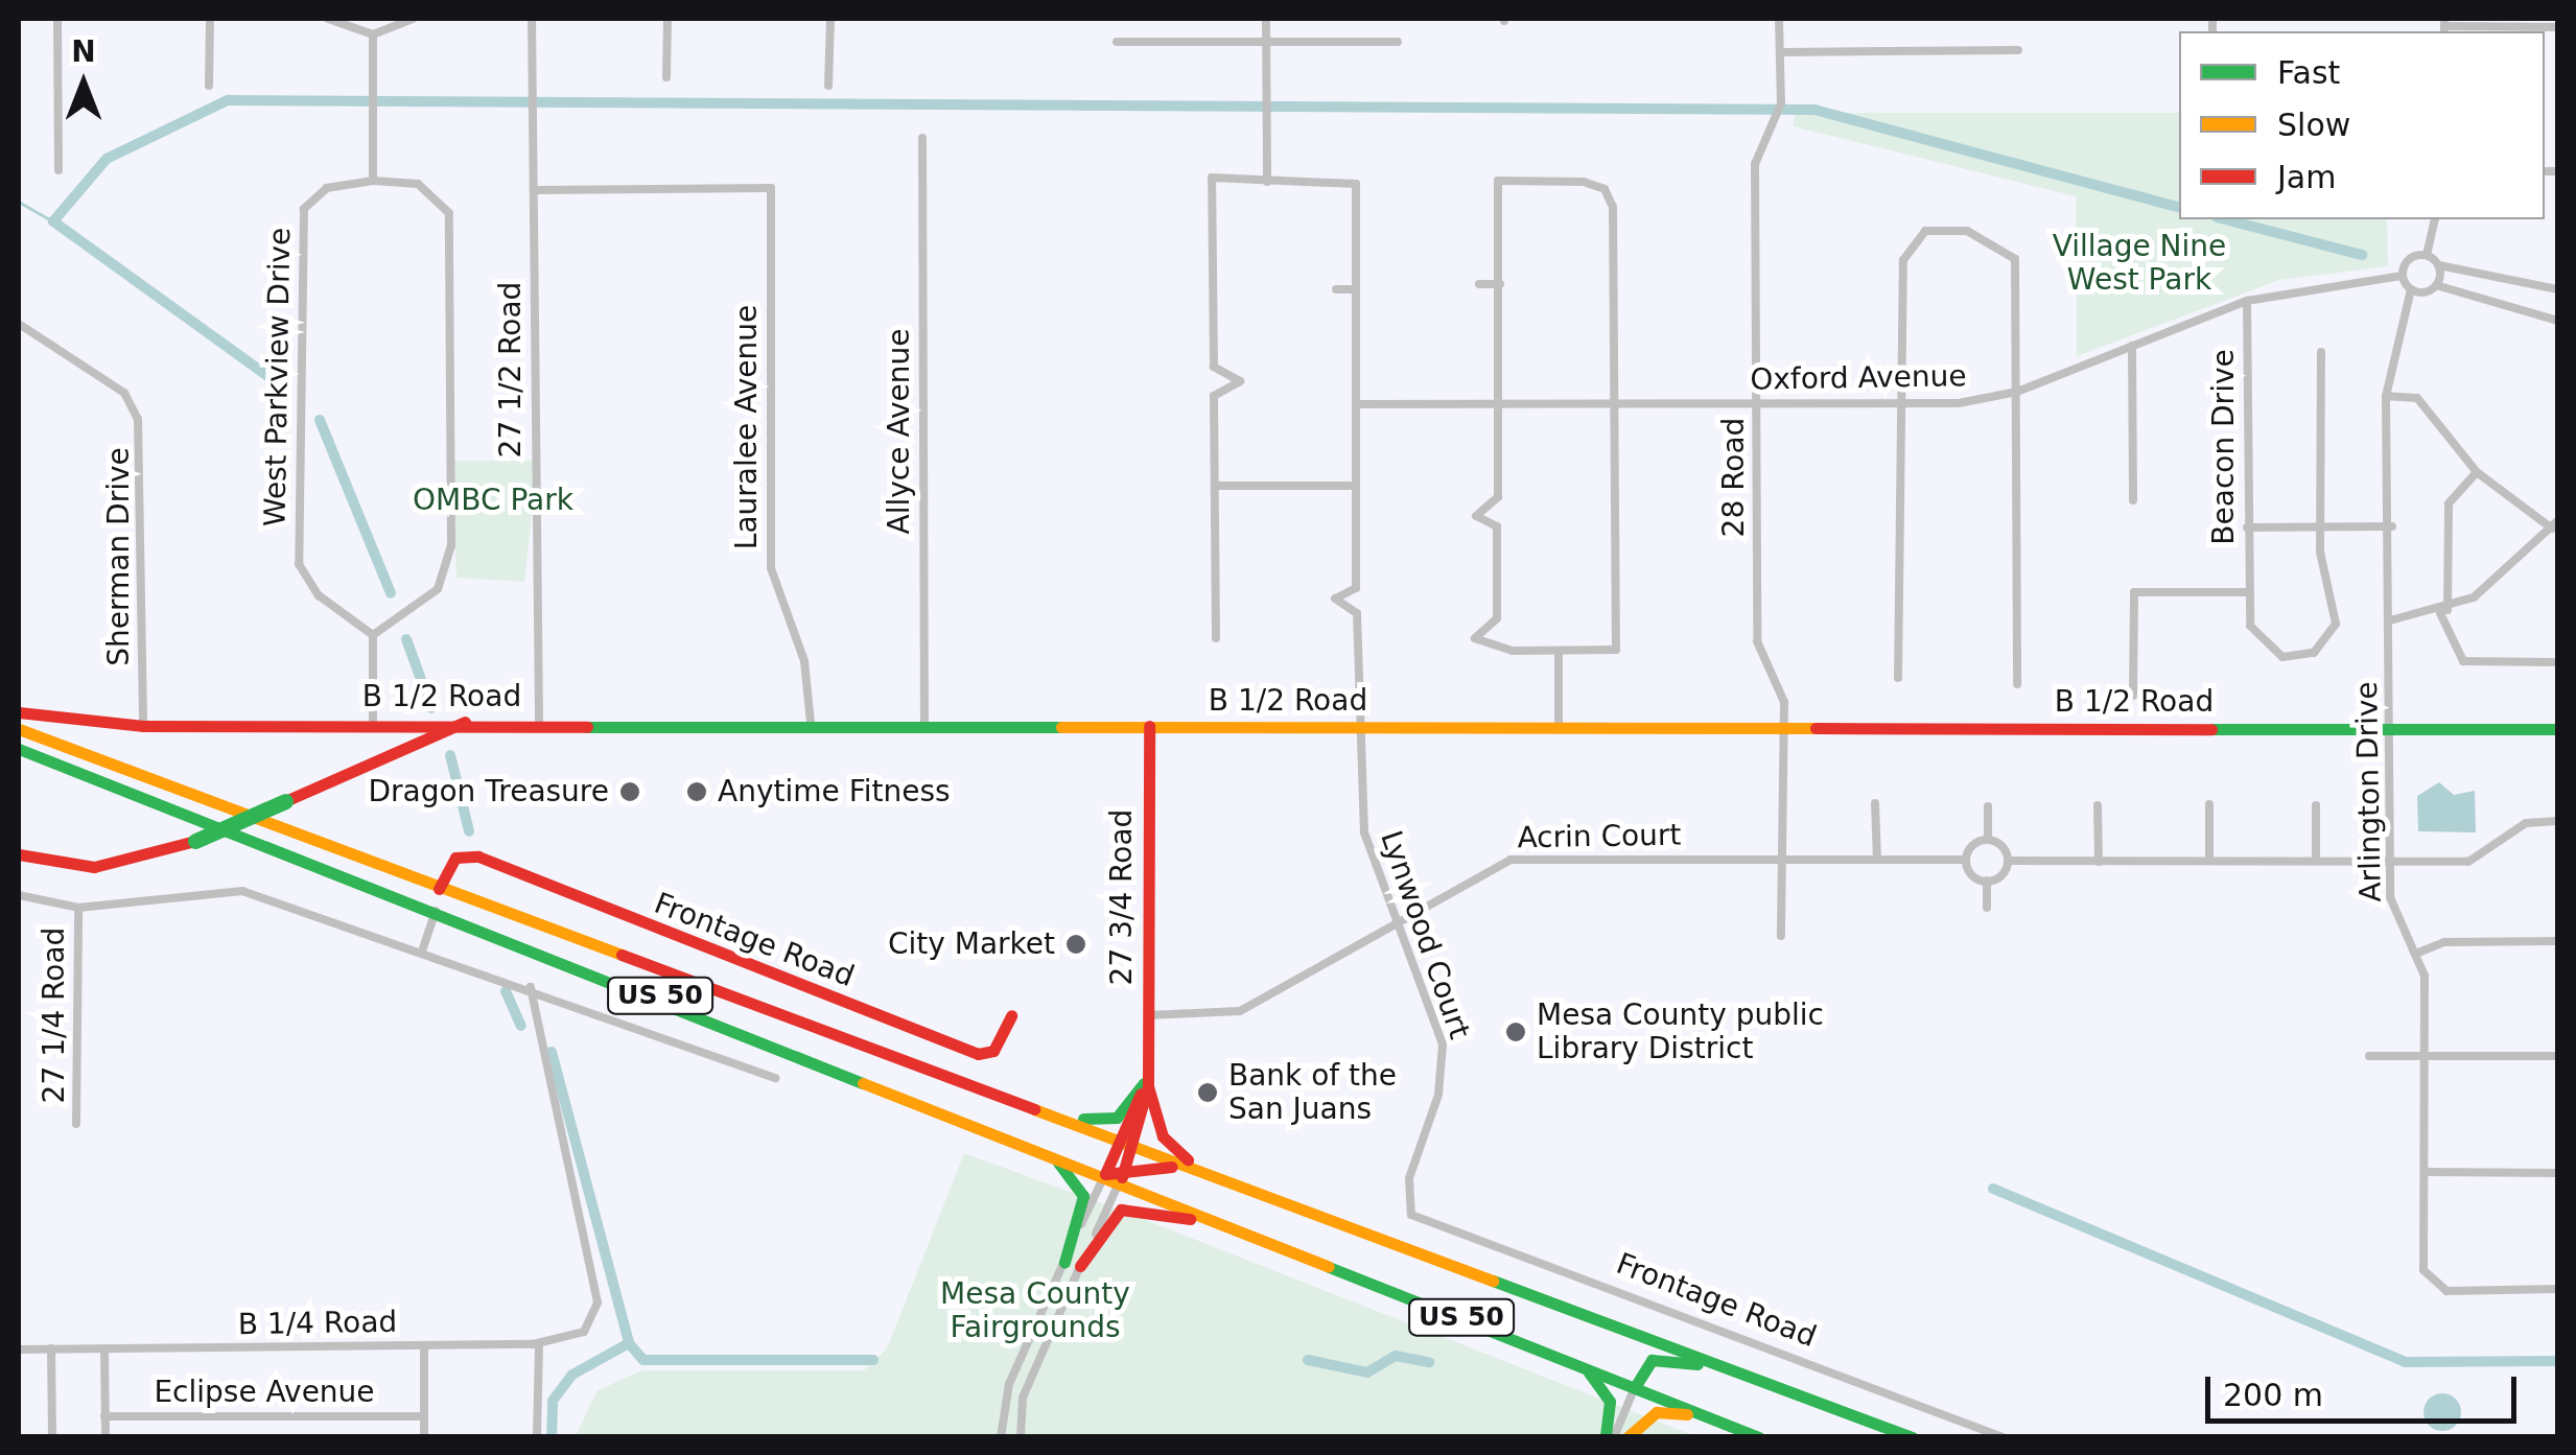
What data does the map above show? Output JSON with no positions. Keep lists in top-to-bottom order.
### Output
{
  "streets": {
    "main road": [
      "B 1/2 Road",
      "27 3/4 Road",
      "Frontage Road",
      "US 50"
    ],
    "street": [
      "27 1/2 Road",
      "West Parkview Drive",
      "Oxford Avenue",
      "Lauralee Avenue",
      "Allyce Avenue",
      "Beacon Drive",
      "28 Road",
      "Sherman Drive",
      "Arlington Drive",
      "Acrin Court",
      "Lynwood Court",
      "27 1/4 Road",
      "B 1/4 Road",
      "Eclipse Avenue"
    ]
  },
  "crossings": [
    ["27 1/2 Road", "Lauralee Avenue"],
    ["27 1/2 Road", "B 1/2 Road"],
    ["Oxford Avenue", "Beacon Drive"],
    ["Oxford Avenue", "28 Road"],
    ["Oxford Avenue", "Arlington Drive"],
    ["Lauralee Avenue", "B 1/2 Road"],
    ["Allyce Avenue", "B 1/2 Road"],
    ["28 Road", "B 1/2 Road"],
    ["28 Road", "Acrin Court"],
    ["Sherman Drive", "B 1/2 Road"],
    ["B 1/2 Road", "Arlington Drive"],
    ["B 1/2 Road", "27 3/4 Road"],
    ["B 1/2 Road", "Lynwood Court"],
    ["Acrin Court", "27 3/4 Road"],
    ["Acrin Court", "Lynwood Court"],
    ["27 3/4 Road", "US 50"],
    ["Lynwood Court", "Frontage Road"],
    ["Frontage Road", "US 50"]
  ],
  "parks": ["Village Nine West Park", "OMBC Park", "Mesa County Fairgrounds"],
  "places": [
    "Dragon Treasure",
    "Anytime Fitness",
    "City Market",
    "Mesa County public Library District",
    "Bank of the San Juans"
  ],
  "legend": ["Fast", "Slow", "Jam"],
  "scale_bar": "200 m",
  "north": "top"
}
